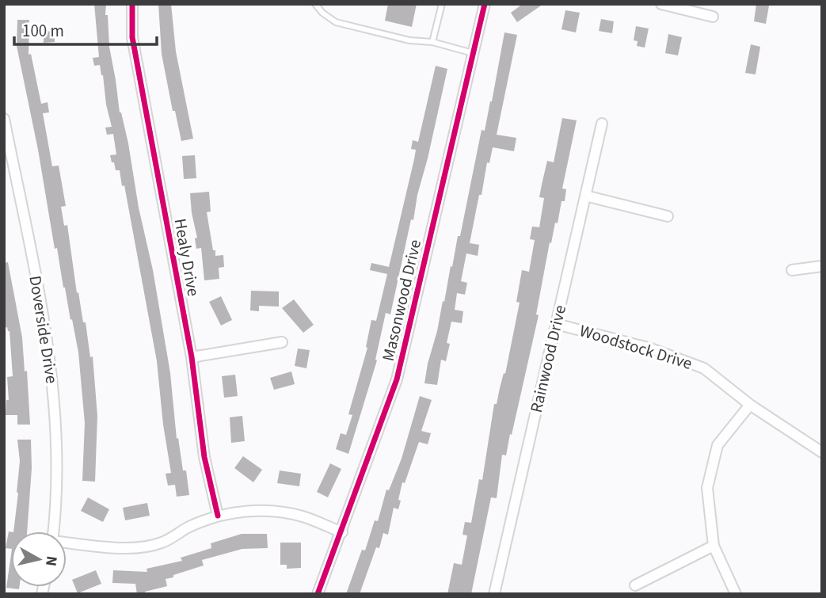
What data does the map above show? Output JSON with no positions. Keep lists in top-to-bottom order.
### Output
{
  "streets": {
    "street": [
      "Healy Drive",
      "Masonwood Drive",
      "Doverside Drive",
      "Woodstock Drive",
      "Rainwood Drive"
    ]
  },
  "crossings": [
    ["Woodstock Drive", "Rainwood Drive"]
  ],
  "scale_bar": "100 m",
  "north": "right"
}
